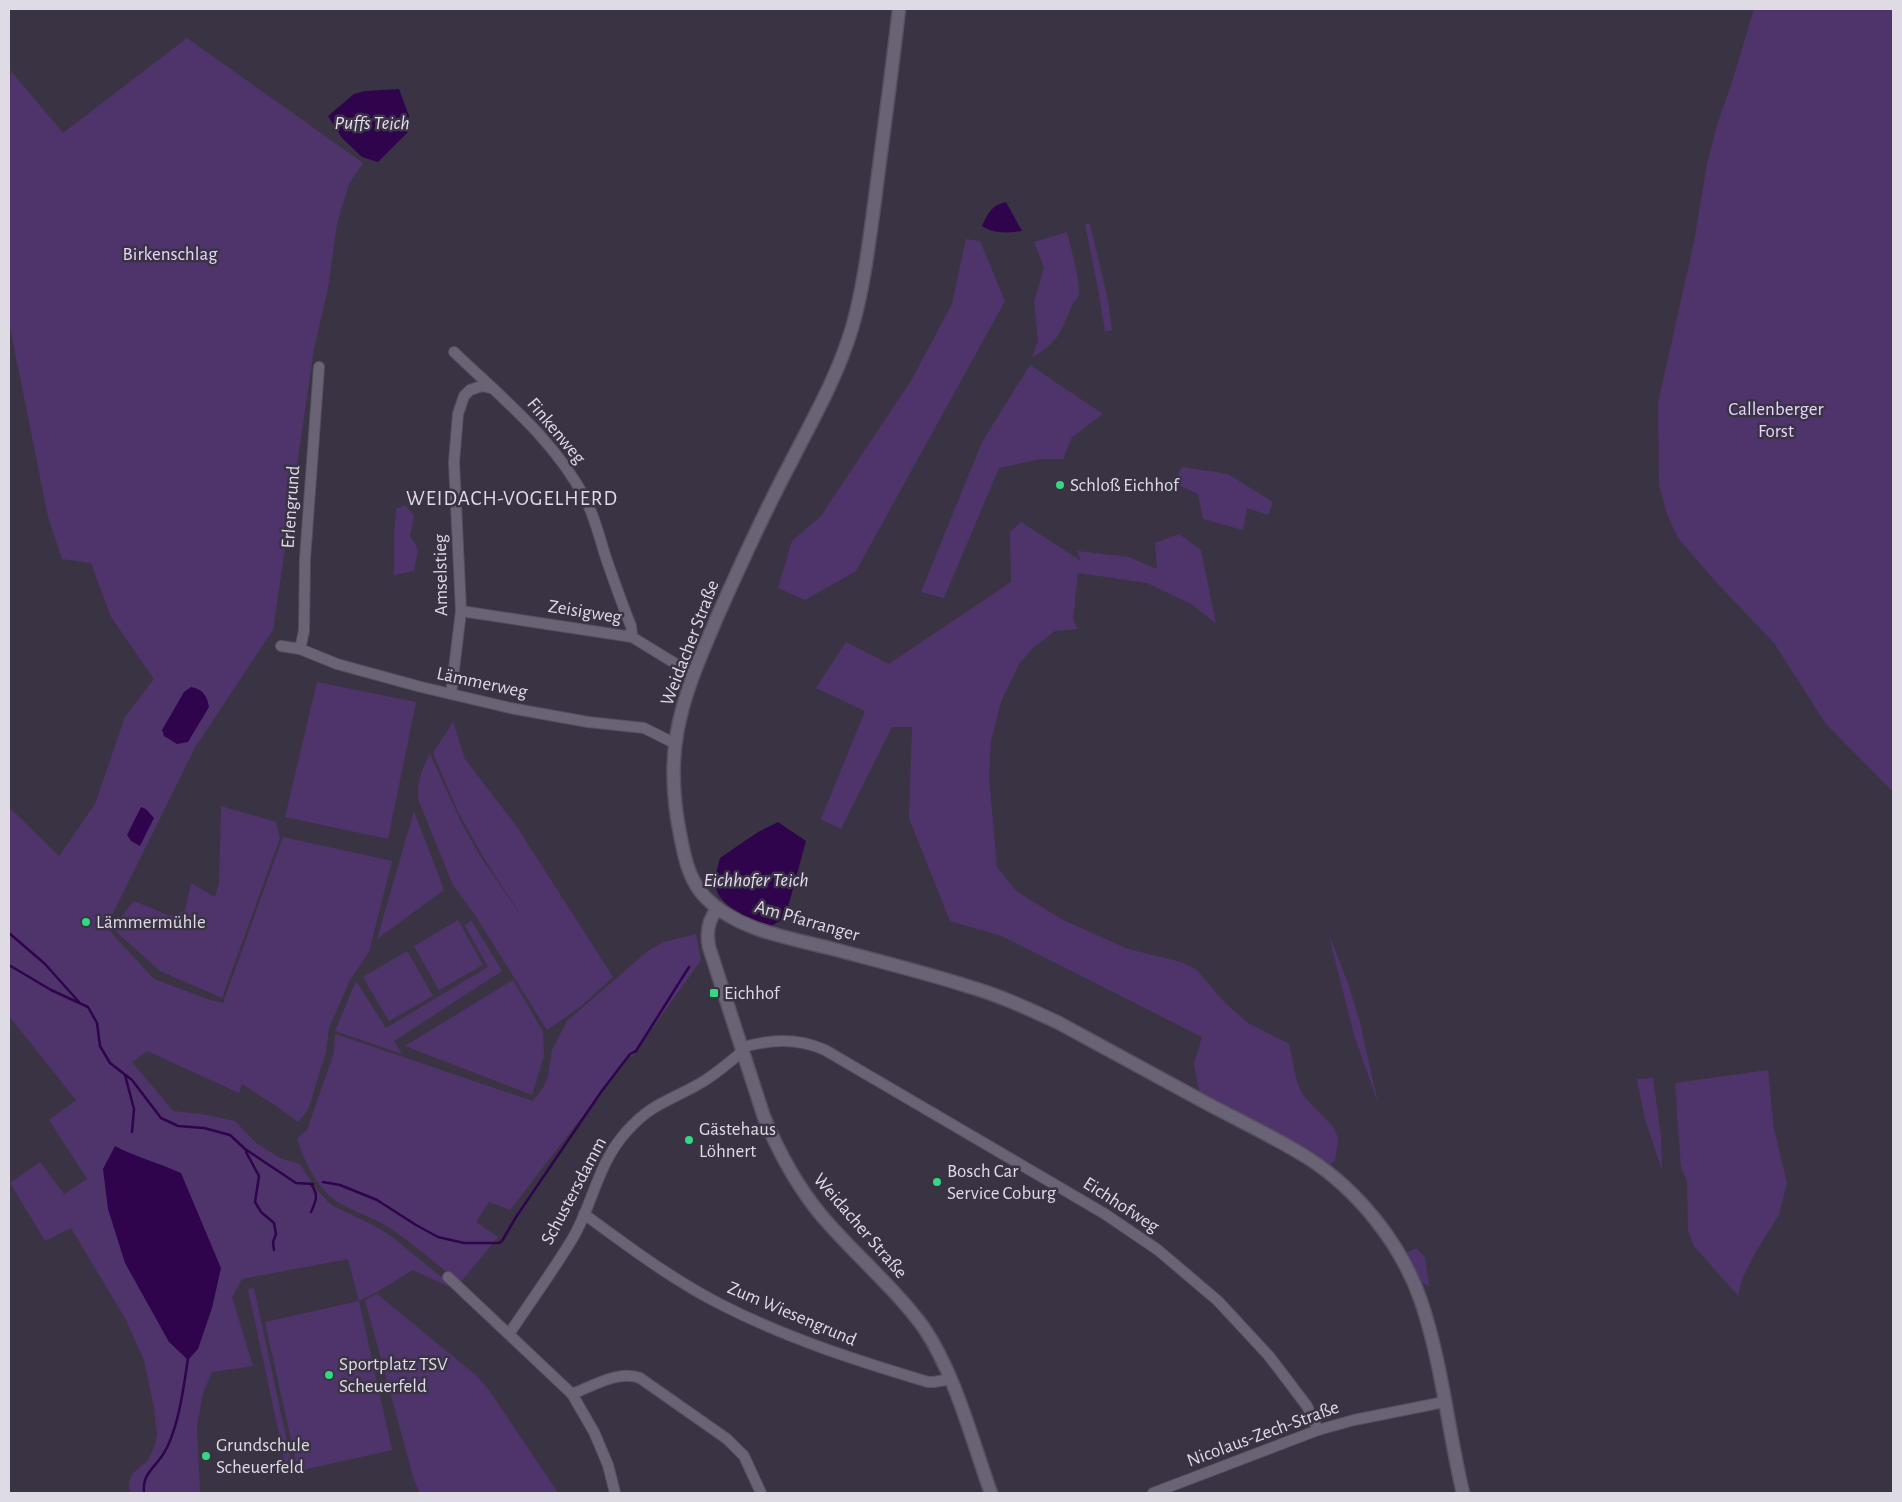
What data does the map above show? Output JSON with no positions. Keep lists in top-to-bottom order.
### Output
{
  "streets": {
    "main road": ["Weidacher Straße", "Am Pfarranger"],
    "street": [
      "Finkenweg",
      "Erlengrund",
      "Amselstieg",
      "Zeisigweg",
      "Lämmerweg",
      "Schustersdamm",
      "Eichhofweg",
      "Zum Wiesengrund",
      "Nicolaus-Zech-Straße"
    ]
  },
  "crossings": [
    ["Finkenweg", "Amselstieg"],
    ["Finkenweg", "Zeisigweg"],
    ["Erlengrund", "Lämmerweg"],
    ["Amselstieg", "Zeisigweg"],
    ["Amselstieg", "Lämmerweg"],
    ["Zeisigweg", "Weidacher Straße"],
    ["Weidacher Straße", "Lämmerweg"],
    ["Weidacher Straße", "Am Pfarranger"],
    ["Weidacher Straße", "Schustersdamm"],
    ["Weidacher Straße", "Eichhofweg"],
    ["Weidacher Straße", "Zum Wiesengrund"],
    ["Am Pfarranger", "Nicolaus-Zech-Straße"],
    ["Schustersdamm", "Eichhofweg"],
    ["Schustersdamm", "Zum Wiesengrund"],
    ["Eichhofweg", "Nicolaus-Zech-Straße"]
  ],
  "districts": ["WEIDACH-VOGELHERD"],
  "water": ["Puffs Teich", "Eichhofer Teich"],
  "parks": ["Birkenschlag", "Callenberger Forst"],
  "places": {
    "other": [
      "Schloß Eichhof",
      "Lämmermühle",
      "Gästehaus Löhnert",
      "Bosch Car Service Coburg",
      "Sportplatz TSV Scheuerfeld",
      "Grundschule Scheuerfeld"
    ],
    "transit": ["Eichhof"]
  }
}
